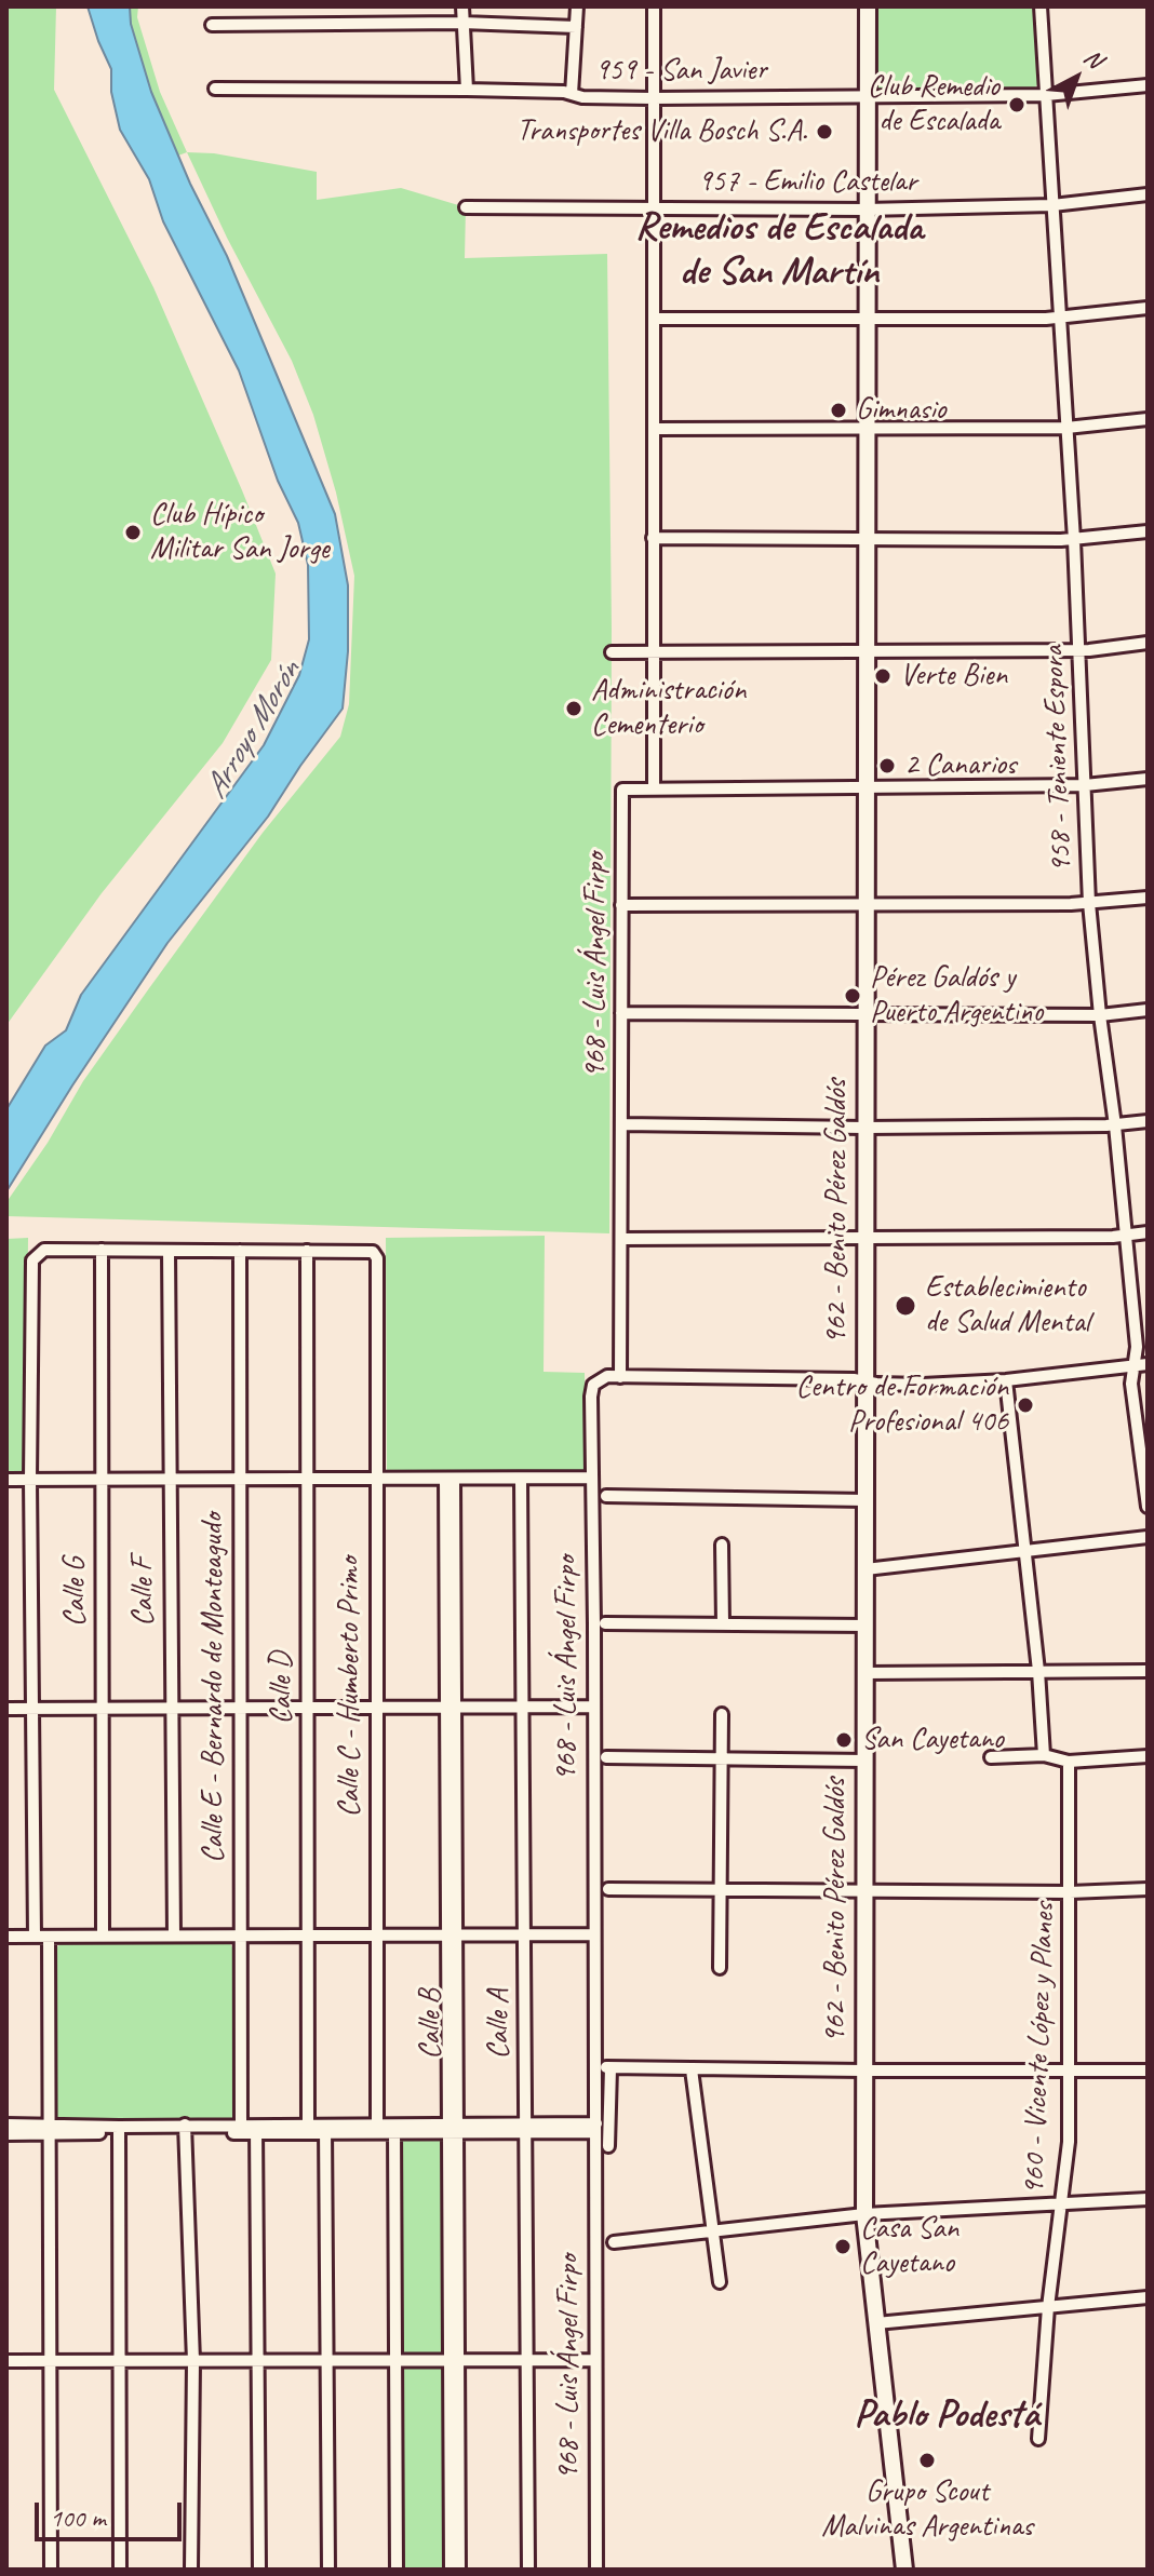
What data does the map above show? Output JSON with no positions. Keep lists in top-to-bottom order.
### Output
{
  "streets": {
    "main road": ["962 - Benito Pérez Galdós"],
    "street": [
      "959 - San Javier",
      "957 - Emilio Castelar",
      "958 - Teniente Espora",
      "968 - Luis Ángel Firpo",
      "Calle G",
      "Calle F",
      "Calle C - Humberto Primo",
      "Calle E - Bernardo de Monteagudo",
      "Calle D",
      "Calle B",
      "Calle A",
      "960 - Vicente López y Planes"
    ]
  },
  "crossings": [
    ["959 - San Javier", "958 - Teniente Espora"],
    ["959 - San Javier", "962 - Benito Pérez Galdós"],
    ["957 - Emilio Castelar", "958 - Teniente Espora"],
    ["957 - Emilio Castelar", "962 - Benito Pérez Galdós"],
    ["Calle C - Humberto Primo", "Calle D"]
  ],
  "districts": ["Remedios de Escalada de San Martín", "Pablo Podestá"],
  "water": ["Arroyo Morón"],
  "places": [
    "Club Remedio de Escalada",
    "Transportes Villa Bosch S.A.",
    "Gimnasio",
    "Club Hípico Militar San Jorge",
    "Verte Bien",
    "Administración Cementerio",
    "2 Canarios",
    "Pérez Galdós y Puerto Argentino",
    "Establecimiento de Salud Mental",
    "Centro de Formación Profesional 406",
    "San Cayetano",
    "Casa San Cayetano",
    "Grupo Scout Malvinas Argentinas"
  ],
  "scale_bar": "100 m",
  "north": "top right"
}
